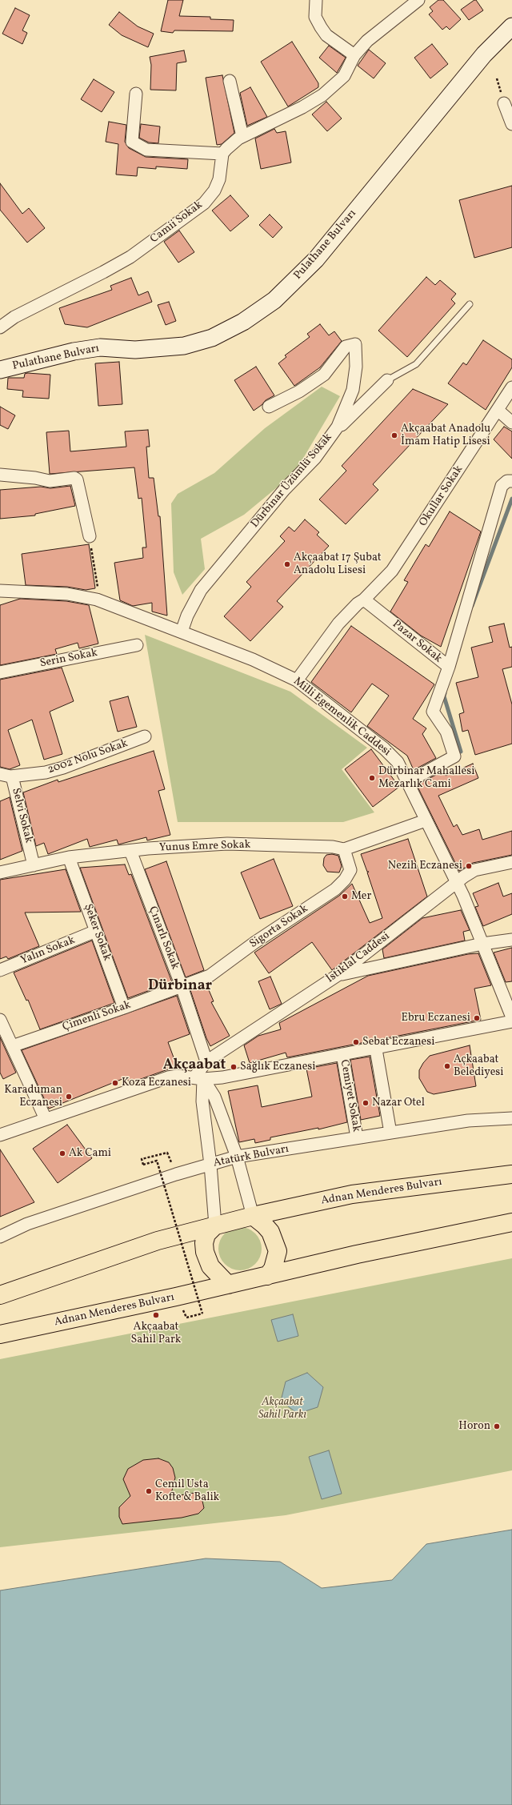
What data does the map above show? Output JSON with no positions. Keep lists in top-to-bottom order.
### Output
{
  "streets": {
    "highway": ["Adnan Menderes Bulvarı"],
    "street": [
      "Camii Sokak",
      "Pulathane Bulvarı",
      "Dürbinar Üzümlü Sokak",
      "Okullar Sokak",
      "Pazar Sokak",
      "Serin Sokak",
      "Milli Egemenlik Caddesi",
      "2002 Nolu Sokak",
      "Selvi Sokak",
      "Yunus Emre Sokak",
      "Sigorta Sokak",
      "Şeker Sokak",
      "Çınarlı Sokak",
      "Yalın Sokak",
      "İstiklal Caddesi",
      "Çimenli Sokak",
      "Cemiyet Sokak",
      "Atatürk Bulvarı"
    ]
  },
  "crossings": [
    ["Dürbinar Üzümlü Sokak", "Milli Egemenlik Caddesi"],
    ["Okullar Sokak", "Pazar Sokak"],
    ["Pazar Sokak", "Milli Egemenlik Caddesi"],
    ["Milli Egemenlik Caddesi", "Yunus Emre Sokak"],
    ["Milli Egemenlik Caddesi", "İstiklal Caddesi"],
    ["2002 Nolu Sokak", "Selvi Sokak"],
    ["Selvi Sokak", "Yunus Emre Sokak"],
    ["Yunus Emre Sokak", "Sigorta Sokak"],
    ["Yunus Emre Sokak", "Şeker Sokak"],
    ["Yunus Emre Sokak", "Çınarlı Sokak"],
    ["Sigorta Sokak", "Çınarlı Sokak"],
    ["Sigorta Sokak", "Çimenli Sokak"],
    ["Şeker Sokak", "Yalın Sokak"],
    ["Şeker Sokak", "Çimenli Sokak"],
    ["Çınarlı Sokak", "İstiklal Caddesi"],
    ["Çınarlı Sokak", "Çimenli Sokak"],
    ["Cemiyet Sokak", "Atatürk Bulvarı"]
  ],
  "districts": ["Dürbinar", "Akçaabat"],
  "parks": ["Akçaabat Sahil Parkı"],
  "places": [
    "Akçaabat Anadolu İmam Hatip Lisesi",
    "Akçaabat 17 Şubat Anadolu Lisesi",
    "Dürbinar Mahallesi Mezarlık Cami",
    "Nezih Eczanesi",
    "Mer",
    "Ebru Eczanesi",
    "Sebat Eczanesi",
    "Açkaabat Belediyesi",
    "Sağlık Eczanesi",
    "Koza Eczanesi",
    "Karaduman Eczanesi",
    "Nazar Otel",
    "Ak Cami",
    "Akçaabat Sahil Park",
    "Horon",
    "Cemil Usta Kofte & Balik"
  ]
}
